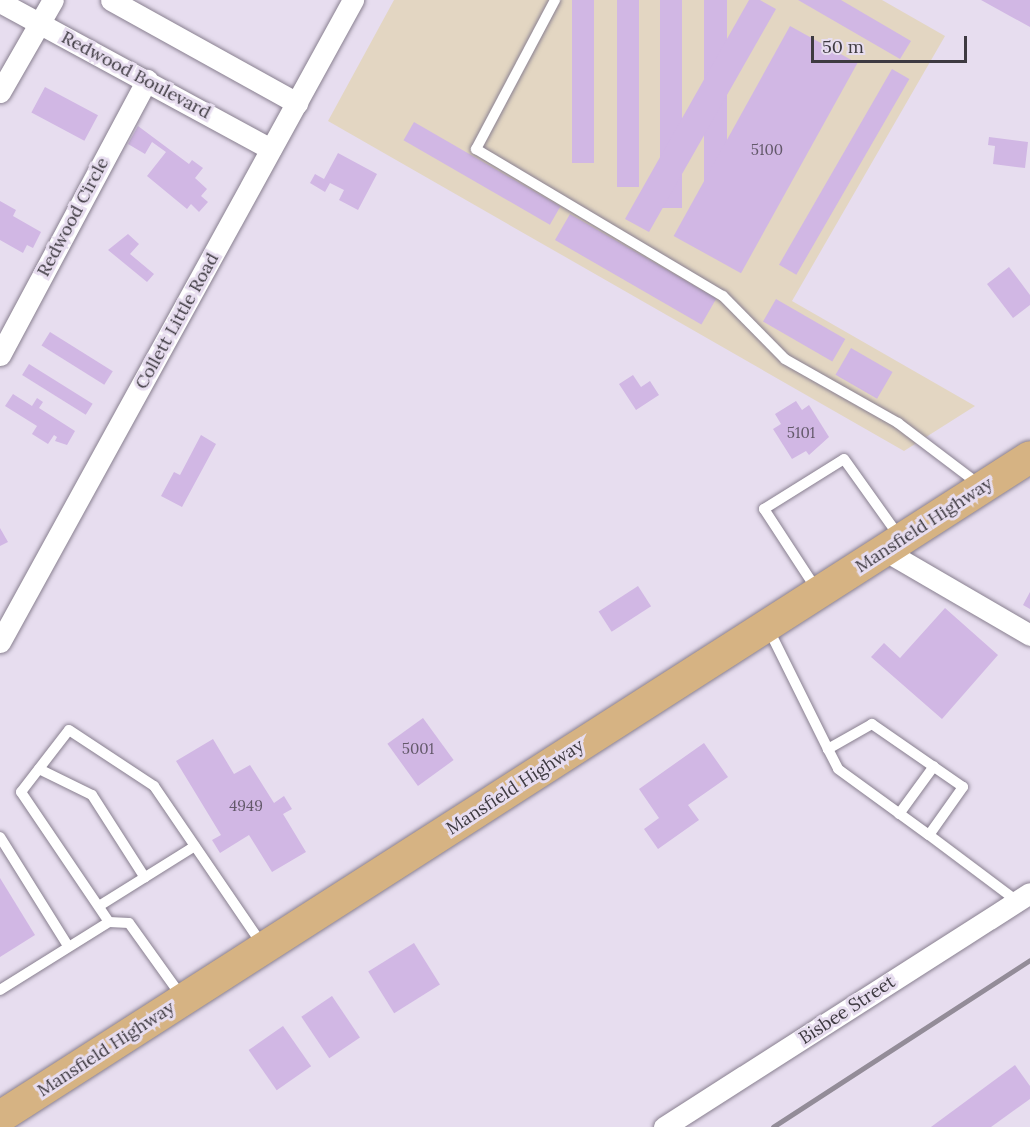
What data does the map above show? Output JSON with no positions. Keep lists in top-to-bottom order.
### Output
{
  "streets": {
    "main road": ["Mansfield Highway"],
    "street": [
      "Redwood Boulevard",
      "Redwood Circle",
      "Collett Little Road",
      "Bisbee Street"
    ]
  },
  "crossings": [
    ["Redwood Boulevard", "Redwood Circle"],
    ["Redwood Boulevard", "Collett Little Road"]
  ],
  "house_numbers": [
    "5100",
    "5101",
    "5001",
    "4949"
  ],
  "scale_bar": "50 m"
}
